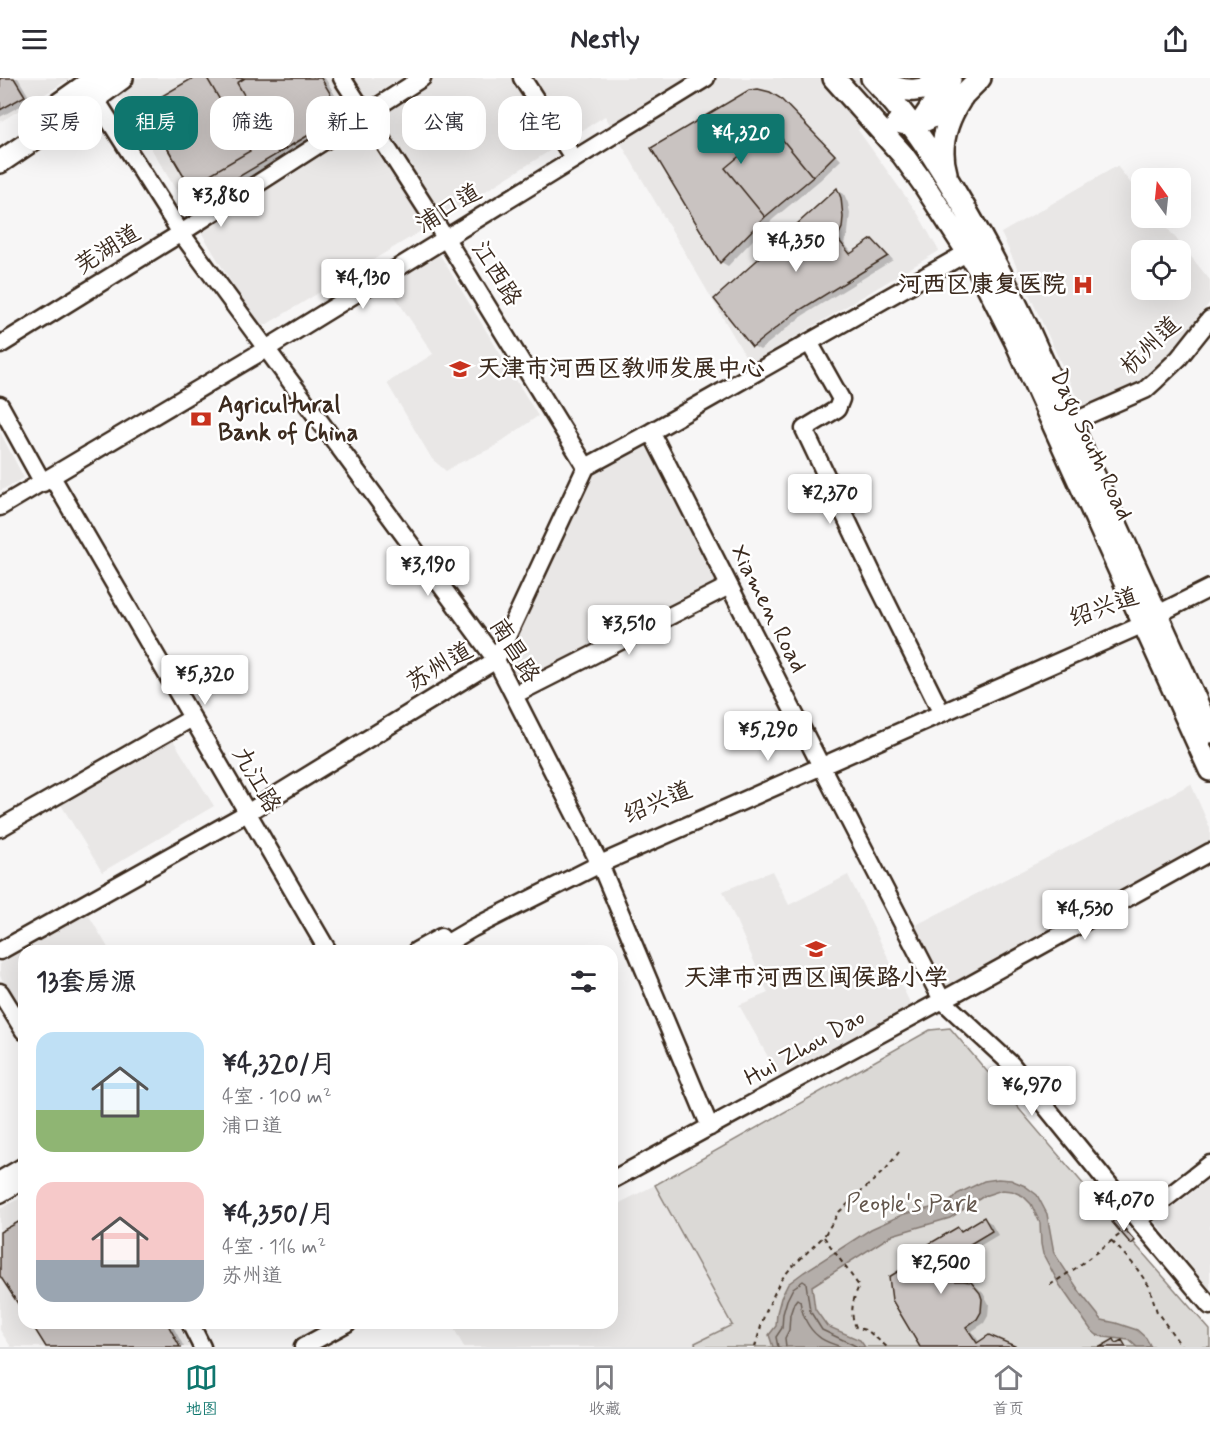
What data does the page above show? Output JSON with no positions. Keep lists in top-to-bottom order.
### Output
{
  "streets": {
    "main road": ["Dagu South Road"],
    "street": [
      "浦口道",
      "芜湖道",
      "江西路",
      "杭州道",
      "绍兴道",
      "Xiamen Road",
      "南昌路",
      "苏州道",
      "九江路",
      "Hui Zhou Dao"
    ]
  },
  "crossings": [
    ["浦口道", "江西路"],
    ["浦口道", "南昌路"],
    ["浦口道", "九江路"],
    ["芜湖道", "南昌路"],
    ["江西路", "苏州道"],
    ["杭州道", "Dagu South Road"],
    ["Dagu South Road", "绍兴道"],
    ["绍兴道", "Xiamen Road"],
    ["绍兴道", "南昌路"],
    ["Xiamen Road", "Hui Zhou Dao"],
    ["南昌路", "苏州道"],
    ["南昌路", "Hui Zhou Dao"],
    ["苏州道", "九江路"]
  ],
  "parks": ["People's Park"],
  "places": {
    "hospital": ["河西区康复医院"],
    "school or university": ["天津市河西区教师发展中心", "天津市河西区闽侯路小学"],
    "bank": ["Agricultural Bank of China"]
  },
  "north": "top",
  "page": {
    "header": "Nestly",
    "chip": [
      "买房",
      "租房",
      "筛选",
      "新上",
      "公寓",
      "住宅"
    ],
    "price": [
      "¥4,320",
      "¥3,880",
      "¥4,350",
      "¥4,130",
      "¥2,370",
      "¥3,190",
      "¥3,510",
      "¥5,320",
      "¥5,290",
      "¥4,530",
      "¥6,970",
      "¥4,070",
      "¥2,500"
    ],
    "heading": "13套房源",
    "list": [
      {
        "name": "¥4,320/月",
        "note": "4室 · 100 m² · 浦口道"
      },
      {
        "name": "¥4,350/月",
        "note": "4室 · 116 m² · 苏州道"
      }
    ],
    "tabs": ["地图", "收藏", "首页"]
  }
}
